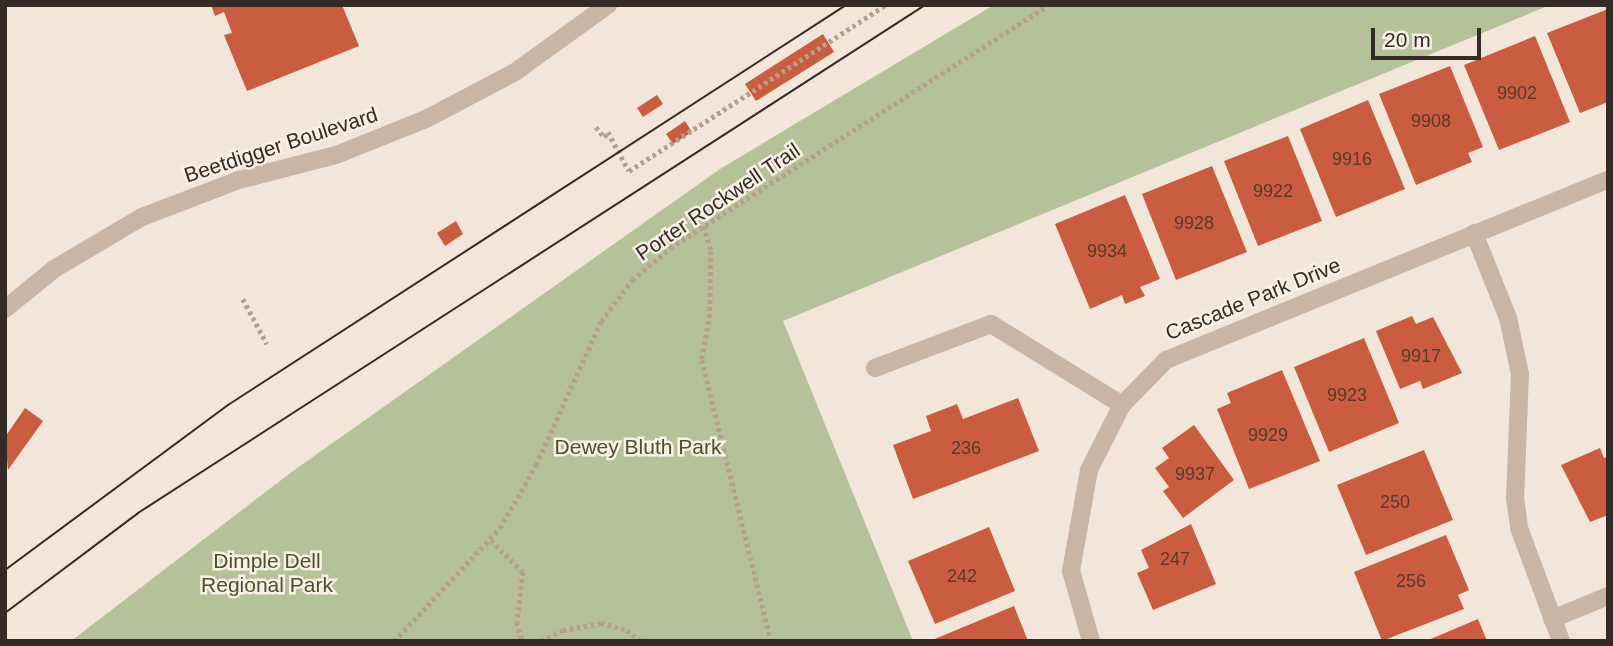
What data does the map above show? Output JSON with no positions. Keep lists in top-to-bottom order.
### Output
{
  "streets": {
    "street": ["Beetdigger Boulevard", "Cascade Park Drive"],
    "path": ["Porter Rockwell Trail"]
  },
  "parks": ["Dewey Bluth Park", "Dimple Dell Regional Park"],
  "house_numbers": [
    "9902",
    "9908",
    "9916",
    "9922",
    "9928",
    "9934",
    "9917",
    "9923",
    "9929",
    "236",
    "9937",
    "250",
    "247",
    "242",
    "256"
  ],
  "scale_bar": "20 m"
}
